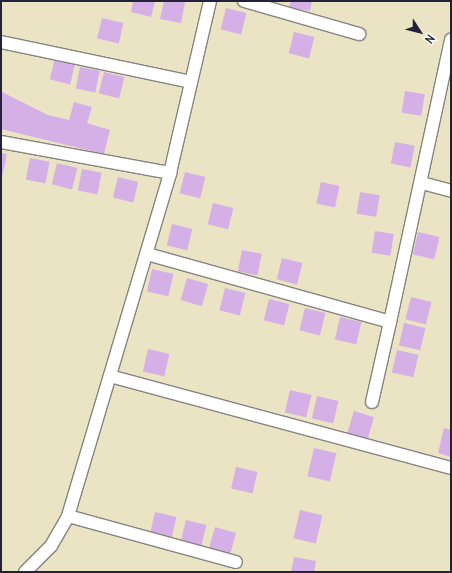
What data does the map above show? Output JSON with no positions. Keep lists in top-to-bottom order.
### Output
{
  "north": "bottom right"
}
